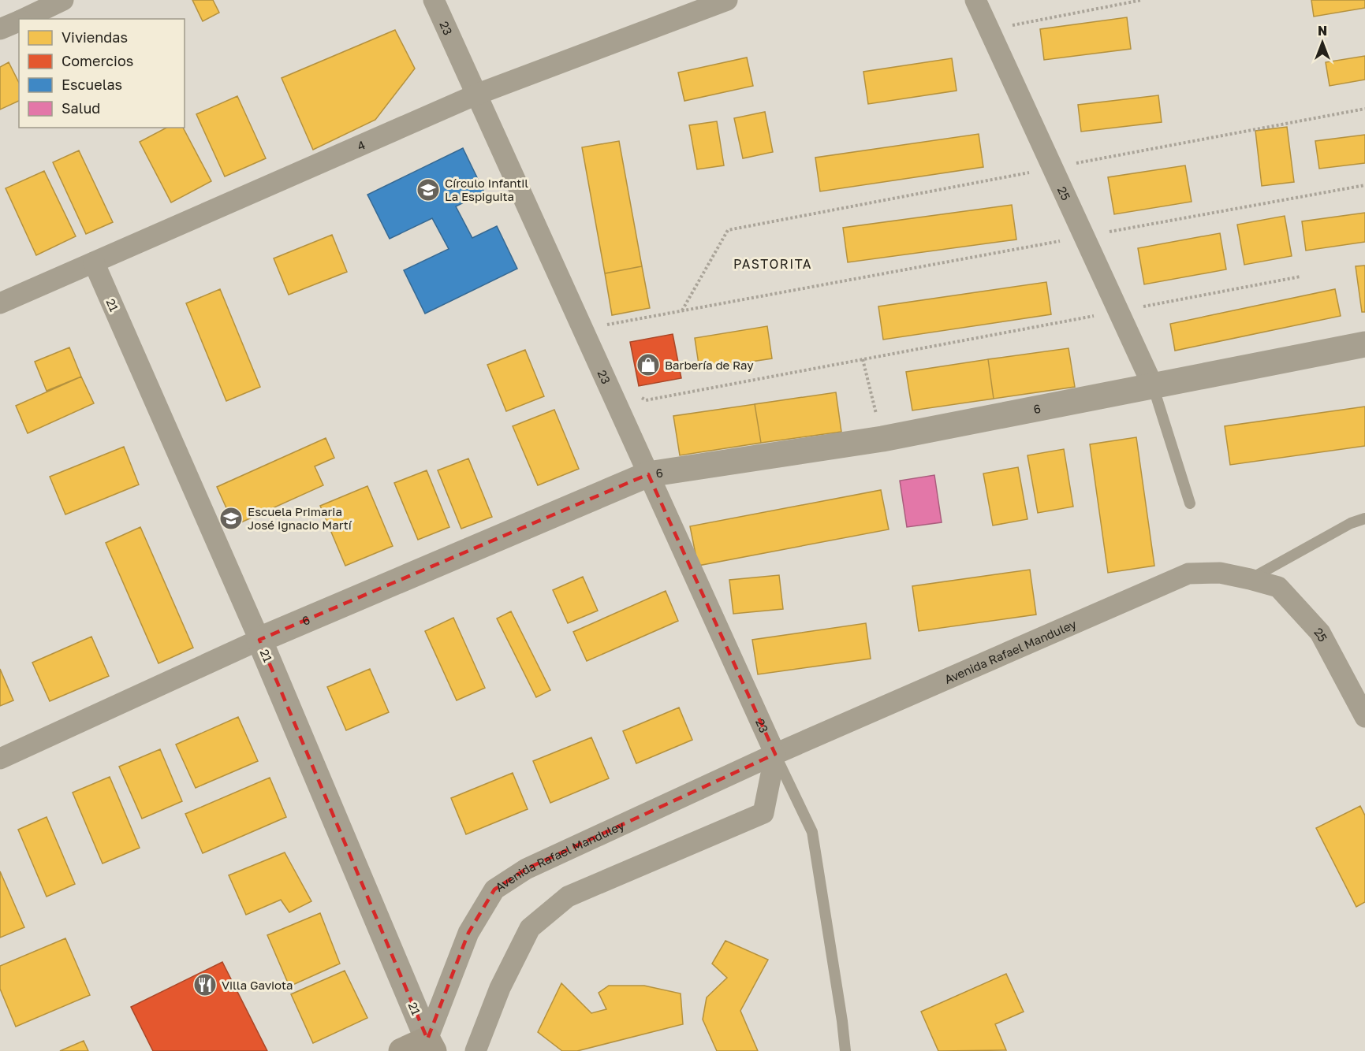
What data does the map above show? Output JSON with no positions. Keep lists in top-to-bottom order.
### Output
{
  "streets": {
    "street": [
      "23",
      "4",
      "25",
      "21",
      "6",
      "Avenida Rafael Manduley"
    ]
  },
  "crossings": [
    ["23", "4"],
    ["23", "6"],
    ["23", "Avenida Rafael Manduley"],
    ["4", "21"],
    ["25", "6"],
    ["25", "Avenida Rafael Manduley"],
    ["21", "6"],
    ["21", "Avenida Rafael Manduley"]
  ],
  "districts": ["PASTORITA"],
  "places": {
    "school or university": ["Círculo Infantil La Espiguita", "Escuela Primaria José Ignacio Martí"],
    "shop": ["Barbería de Ray"],
    "restaurant": ["Villa Gaviota"]
  },
  "legend": [
    "Viviendas",
    "Comercios",
    "Escuelas",
    "Salud"
  ],
  "north": "top"
}
